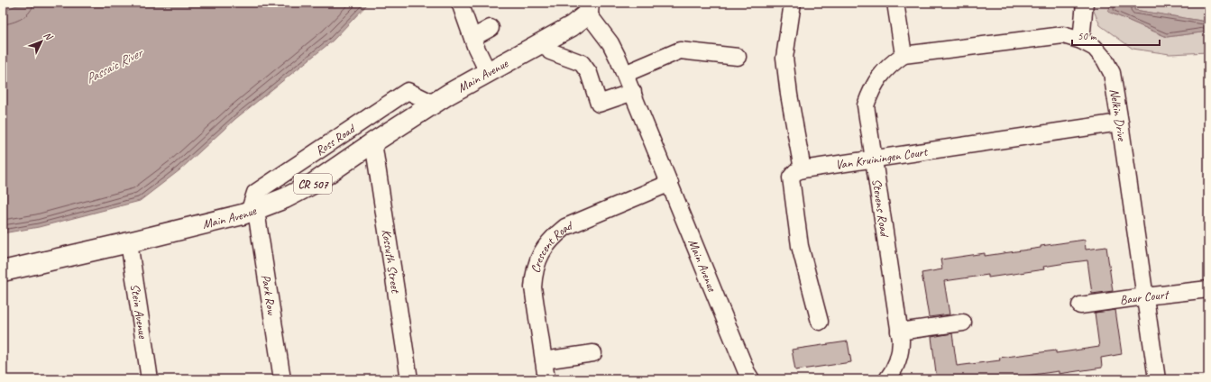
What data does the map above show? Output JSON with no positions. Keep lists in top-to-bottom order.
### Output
{
  "streets": {
    "main road": ["Main Avenue", "CR 507"],
    "street": [
      "Nelkin Drive",
      "Ross Road",
      "Van Kruiningen Court",
      "Stevens Road",
      "Crescent Road",
      "Kossuth Street",
      "Park Row",
      "Baur Court",
      "Stein Avenue"
    ]
  },
  "crossings": [
    ["Main Avenue", "Ross Road"],
    ["Main Avenue", "Crescent Road"],
    ["Main Avenue", "Kossuth Street"],
    ["Main Avenue", "Park Row"],
    ["Main Avenue", "Stein Avenue"],
    ["Nelkin Drive", "Van Kruiningen Court"],
    ["Nelkin Drive", "Stevens Road"],
    ["Nelkin Drive", "Baur Court"],
    ["Ross Road", "Park Row"],
    ["Van Kruiningen Court", "Stevens Road"]
  ],
  "water": ["Passaic River"],
  "scale_bar": "50 m",
  "north": "top right"
}
